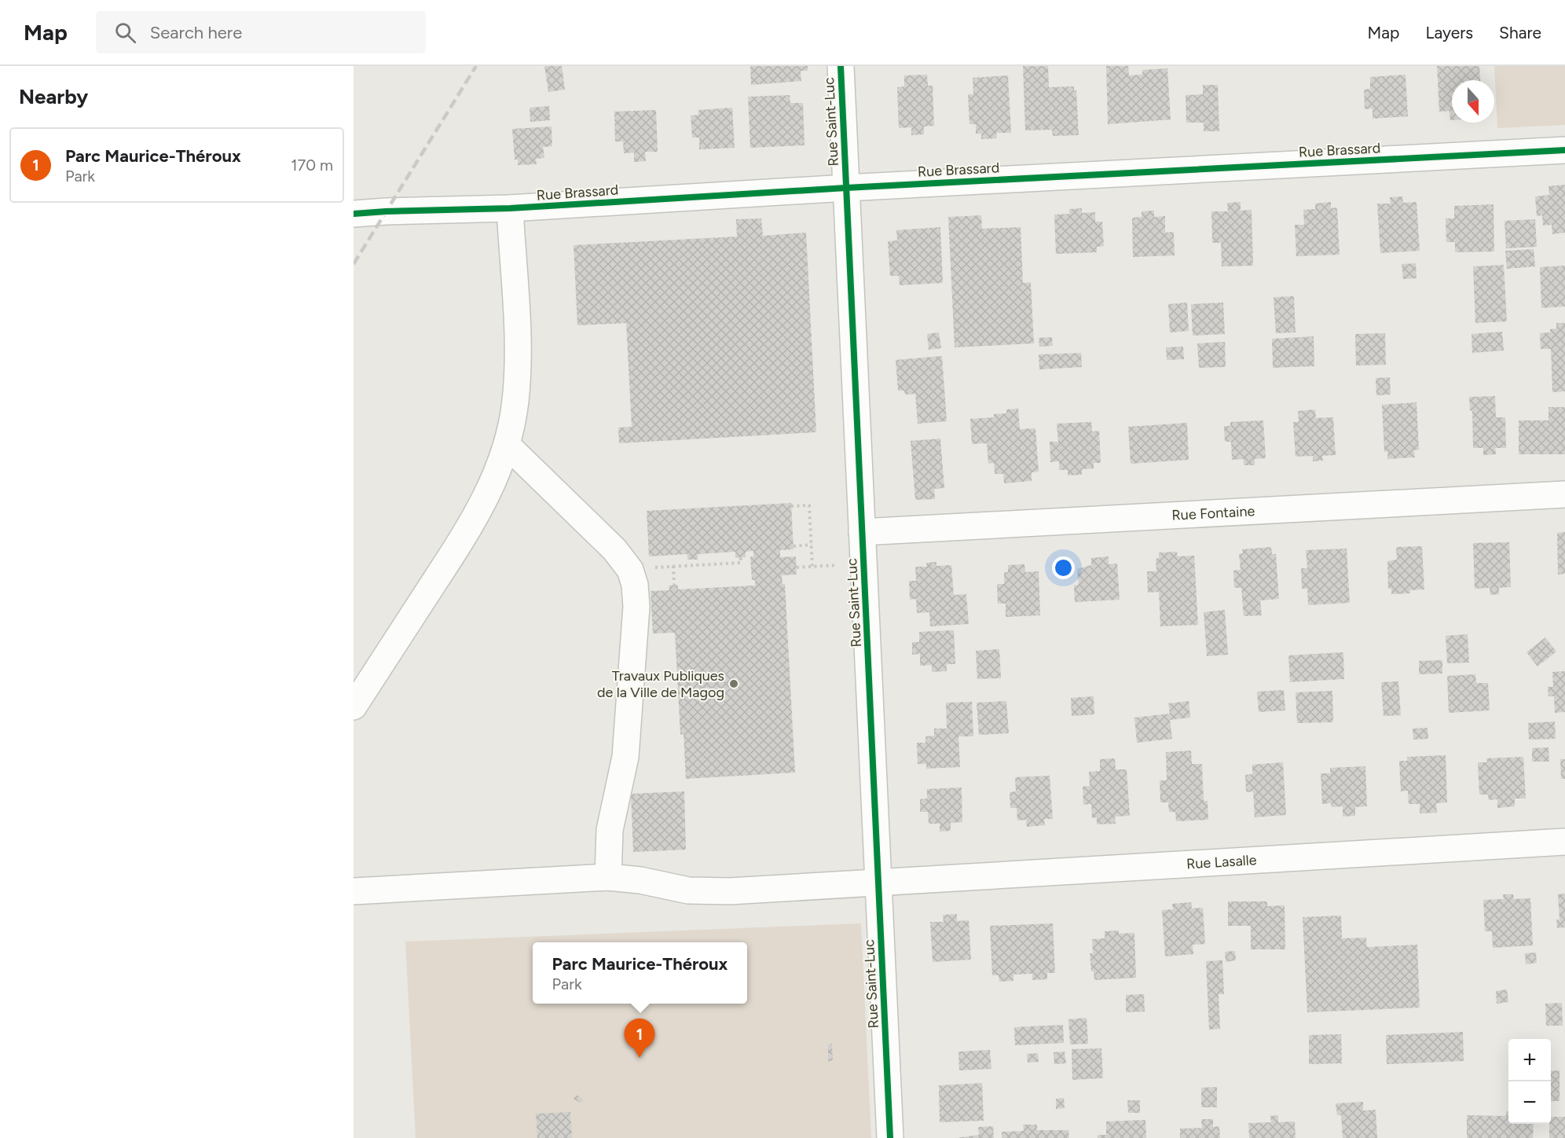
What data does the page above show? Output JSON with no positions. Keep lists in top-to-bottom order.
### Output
{
  "streets": {
    "street": [
      "Rue Saint-Luc",
      "Rue Brassard",
      "Rue Fontaine",
      "Rue Lasalle"
    ]
  },
  "crossings": [
    ["Rue Saint-Luc", "Rue Brassard"],
    ["Rue Saint-Luc", "Rue Fontaine"],
    ["Rue Saint-Luc", "Rue Lasalle"]
  ],
  "places": ["Travaux Publiques de la Ville de Magog"],
  "north": "bottom",
  "page": {
    "header": "Map",
    "search": "Search here",
    "nav": ["Map", "Layers", "Share"],
    "heading": "Nearby",
    "list": [
      {
        "mark": "1",
        "name": "Parc Maurice-Théroux",
        "note": "Park",
        "value": "170 m"
      }
    ],
    "popup": ["Parc Maurice-Théroux", "Park"],
    "pins": "1",
    "map_buttons": ["+", "−"]
  }
}
